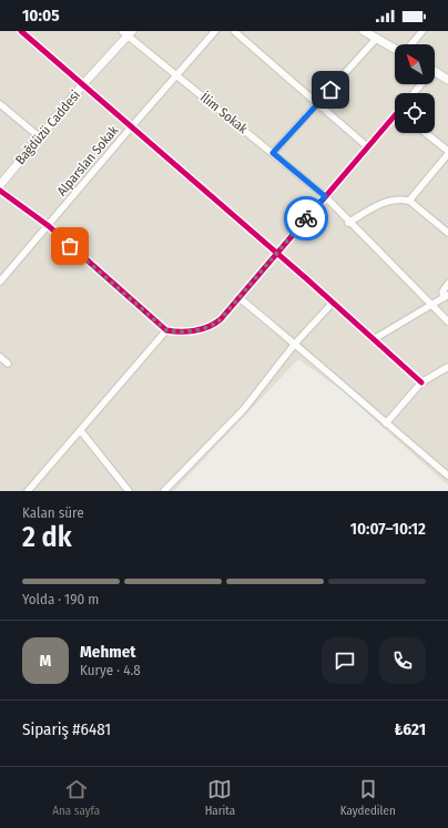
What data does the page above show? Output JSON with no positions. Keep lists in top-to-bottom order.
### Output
{
  "streets": {
    "street": ["İlim Sokak", "Bağdüzü Caddesi", "Alparslan Sokak"]
  },
  "crossings": [
    ["İlim Sokak", "Bağdüzü Caddesi"],
    ["İlim Sokak", "Alparslan Sokak"]
  ],
  "north": "top left",
  "page": {
    "status": "10:05",
    "heading": ["2 dk", "Kalan süre", "10:07–10:12"],
    "panel": [
      "Mehmet",
      "Kurye · 4.8",
      "Sipariş #6481",
      "₺621"
    ],
    "bar": "Yolda · 190 m",
    "round": "M",
    "tabs": ["Ana sayfa", "Harita", "Kaydedilen"]
  }
}
